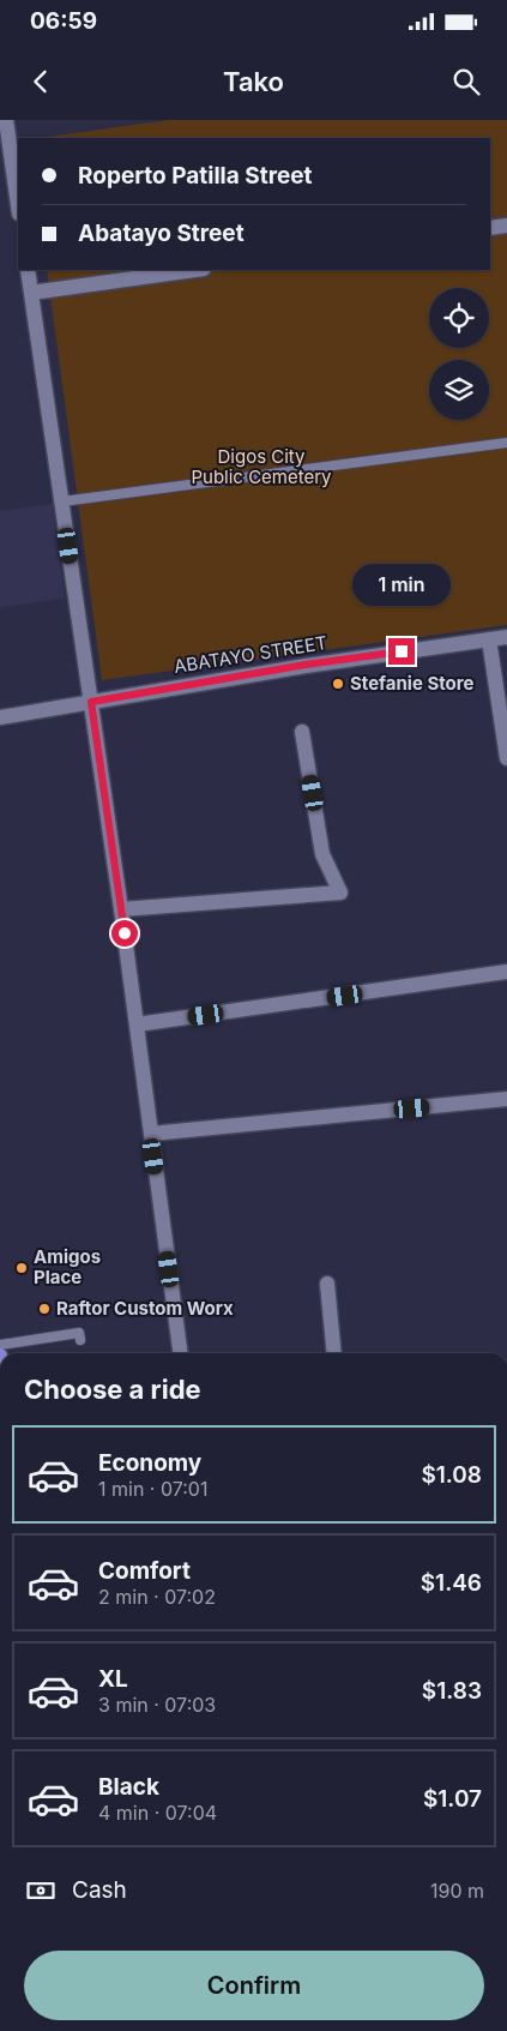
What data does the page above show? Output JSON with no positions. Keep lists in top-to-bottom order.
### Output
{
  "streets": {
    "street": ["ABATAYO STREET"]
  },
  "parks": ["Digos City Public Cemetery"],
  "places": ["Stefanie Store", "Amigos Place", "Raftor Custom Worx"],
  "page": {
    "status": "06:59",
    "header": "Tako",
    "banner": ["Roperto Patilla Street", "Abatayo Street"],
    "bubble": "1 min",
    "heading": "Choose a ride",
    "list": [
      {
        "name": "Economy",
        "note": "1 min · 07:01",
        "value": "$1.08"
      },
      {
        "name": "Comfort",
        "note": "2 min · 07:02",
        "value": "$1.46"
      },
      {
        "name": "XL",
        "note": "3 min · 07:03",
        "value": "$1.83"
      },
      {
        "name": "Black",
        "note": "4 min · 07:04",
        "value": "$1.07"
      }
    ],
    "pay": ["Cash", "190 m"],
    "buttons": "Confirm"
  }
}
